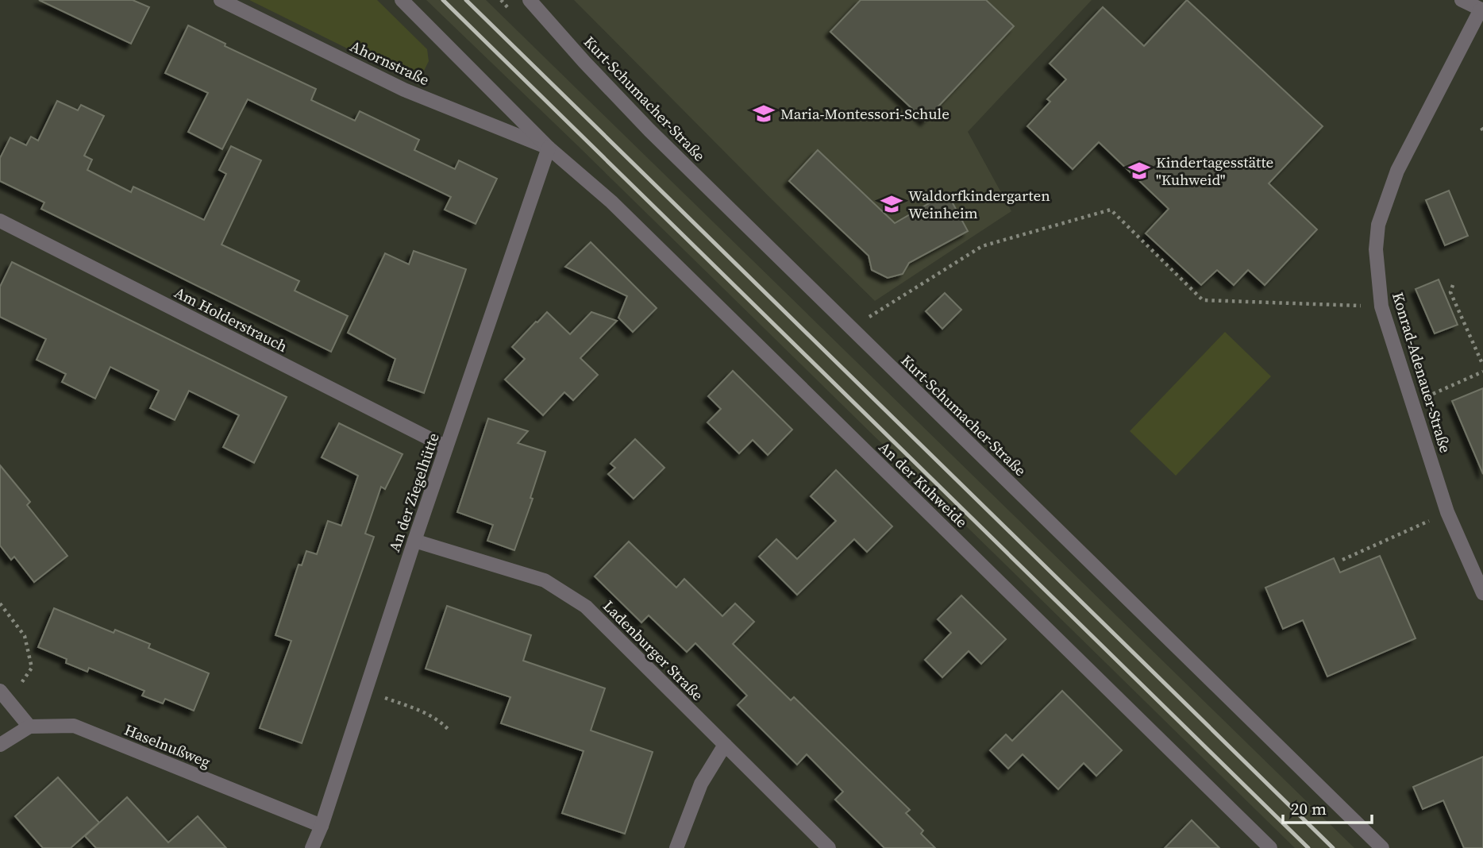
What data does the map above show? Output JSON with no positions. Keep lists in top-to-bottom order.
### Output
{
  "streets": {
    "street": [
      "Ahornstraße",
      "Kurt-Schumacher-Straße",
      "Am Holderstrauch",
      "Konrad-Adenauer-Straße",
      "An der Kuhweide",
      "An der Ziegelhütte",
      "Ladenburger Straße",
      "Haselnußweg"
    ]
  },
  "crossings": [
    ["Ahornstraße", "An der Kuhweide"],
    ["Ahornstraße", "An der Ziegelhütte"],
    ["Am Holderstrauch", "An der Ziegelhütte"],
    ["An der Kuhweide", "An der Ziegelhütte"],
    ["An der Ziegelhütte", "Ladenburger Straße"],
    ["An der Ziegelhütte", "Haselnußweg"]
  ],
  "places": {
    "school or university": ["Maria-Montessori-Schule", "Kindertagesstätte \"Kuhweid\"", "Waldorfkindergarten Weinheim"]
  },
  "scale_bar": "20 m"
}
